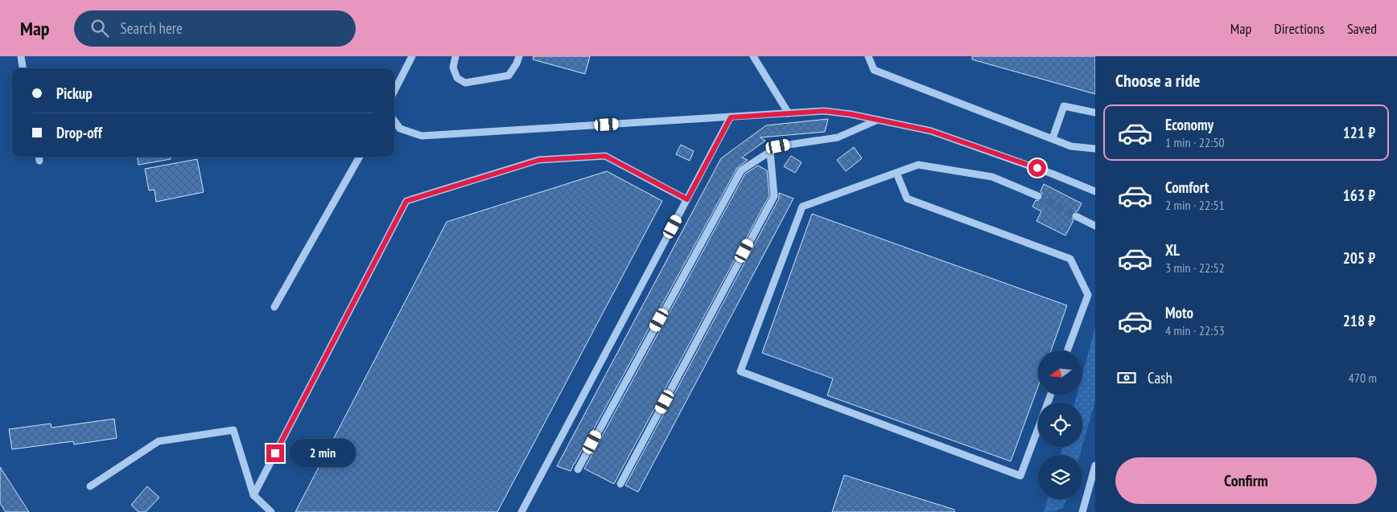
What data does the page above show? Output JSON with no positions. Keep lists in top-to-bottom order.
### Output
{
  "north": "left",
  "page": {
    "header": "Map",
    "search": "Search here",
    "nav": ["Map", "Directions", "Saved"],
    "heading": "Choose a ride",
    "banner": ["Pickup", "Drop-off"],
    "list": [
      {
        "name": "Economy",
        "note": "1 min · 22:50",
        "value": "121 ₽"
      },
      {
        "name": "Comfort",
        "note": "2 min · 22:51",
        "value": "163 ₽"
      },
      {
        "name": "XL",
        "note": "3 min · 22:52",
        "value": "205 ₽"
      },
      {
        "name": "Moto",
        "note": "4 min · 22:53",
        "value": "218 ₽"
      }
    ],
    "pay": ["Cash", "470 m"],
    "bubble": "2 min",
    "buttons": "Confirm"
  }
}
